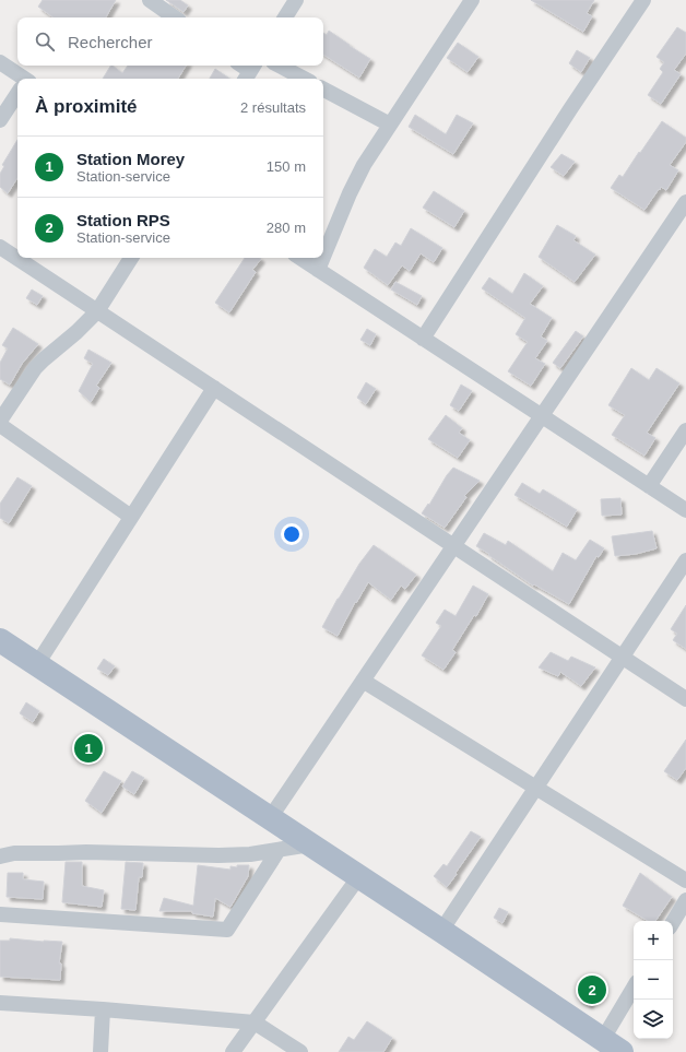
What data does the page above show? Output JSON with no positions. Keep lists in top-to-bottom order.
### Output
{
  "page": {
    "search": "Rechercher",
    "heading": ["À proximité", "2 résultats"],
    "list": [
      {
        "mark": "1",
        "name": "Station Morey",
        "note": "Station-service",
        "value": "150 m"
      },
      {
        "mark": "2",
        "name": "Station RPS",
        "note": "Station-service",
        "value": "280 m"
      }
    ],
    "pins": ["1", "2"],
    "map_buttons": ["+", "−"]
  }
}
